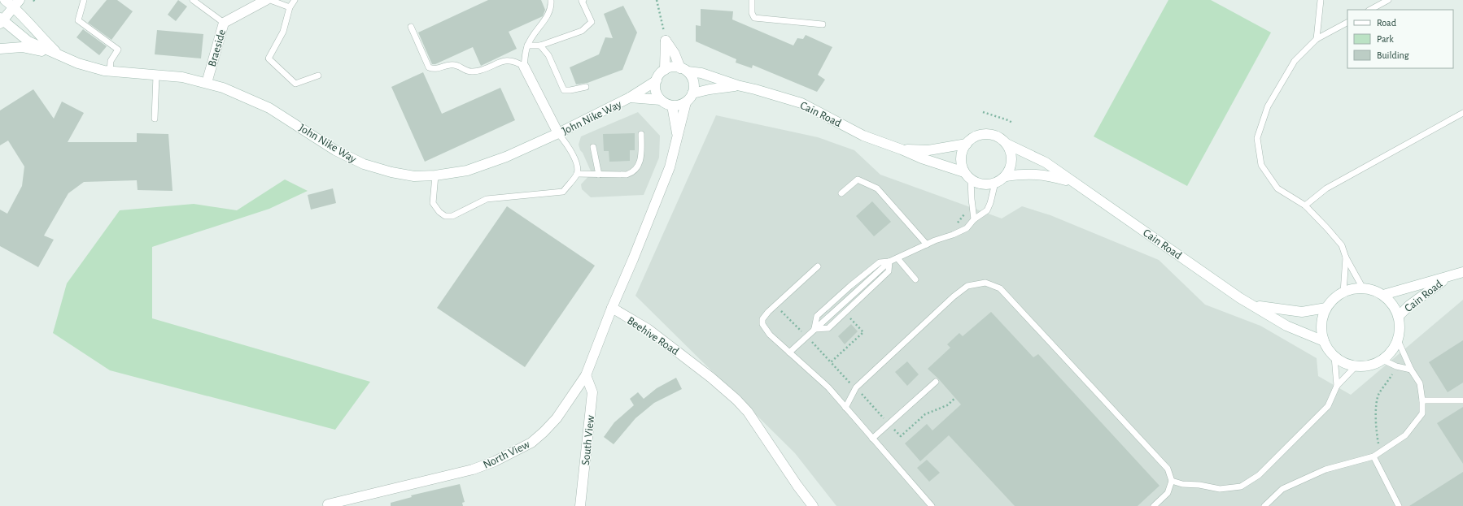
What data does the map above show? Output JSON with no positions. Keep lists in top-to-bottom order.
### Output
{
  "streets": {
    "street": [
      "Braeside",
      "Cain Road",
      "John Nike Way",
      "Beehive Road",
      "South View",
      "North View"
    ]
  },
  "crossings": [
    ["Braeside", "John Nike Way"],
    ["Cain Road", "John Nike Way"],
    ["Beehive Road", "North View"],
    ["South View", "North View"]
  ],
  "legend": ["Road", "Park", "Building"]
}
